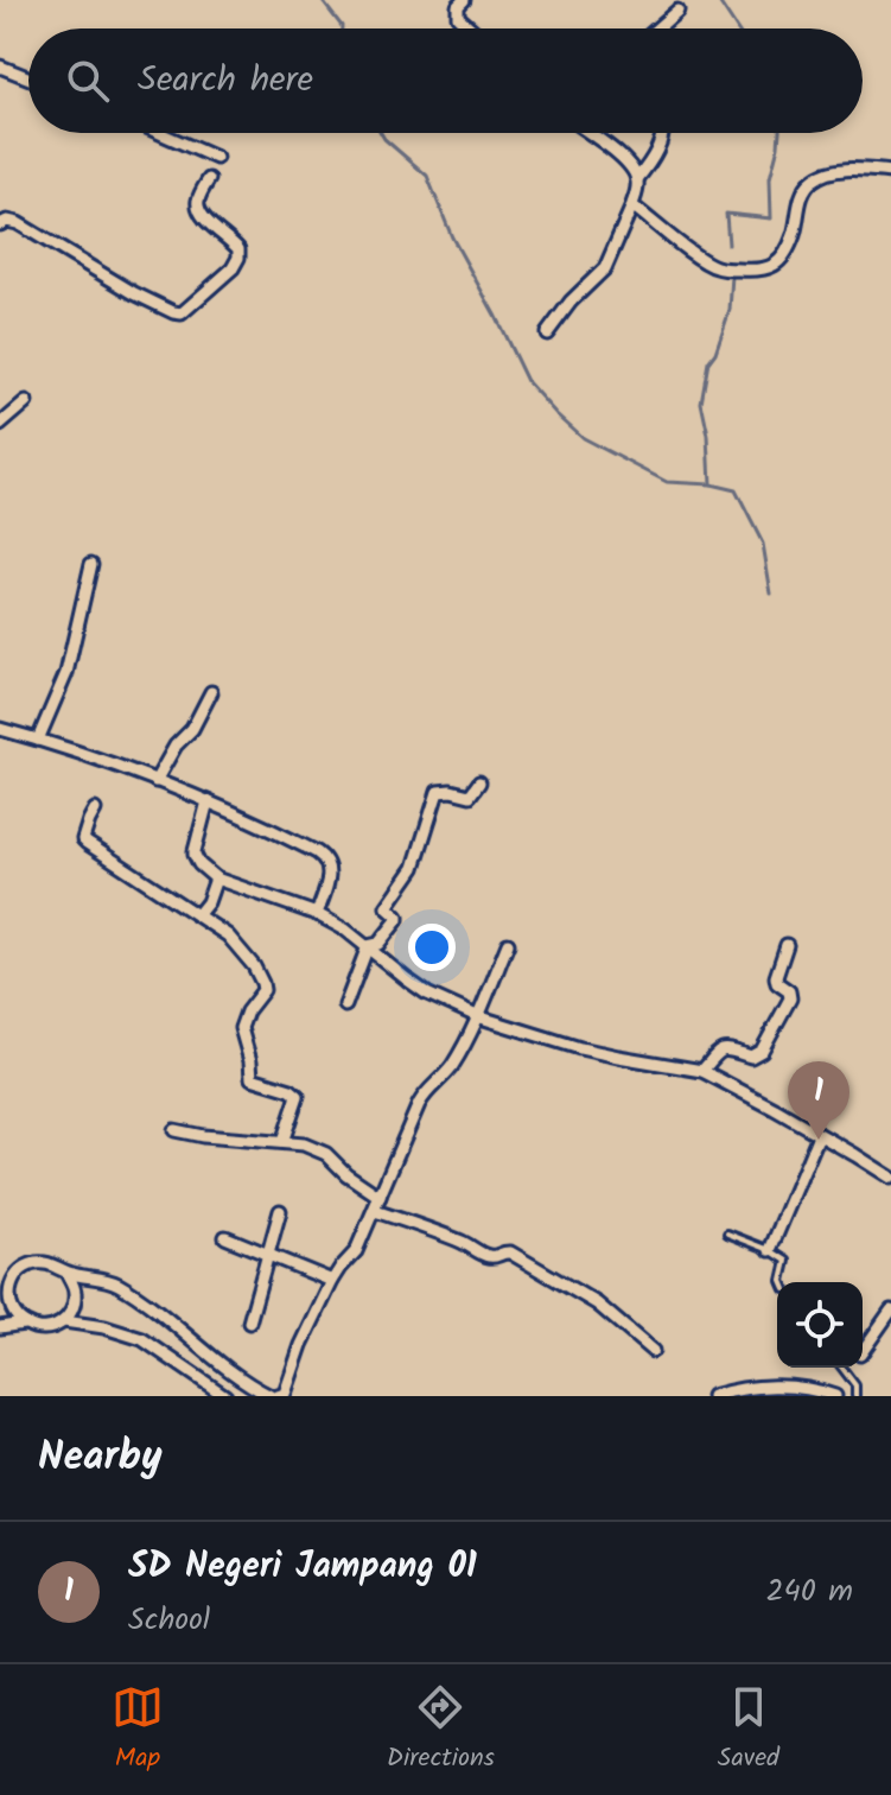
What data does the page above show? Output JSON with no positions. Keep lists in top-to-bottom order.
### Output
{
  "page": {
    "search": "Search here",
    "pins": "1",
    "heading": "Nearby",
    "list": [
      {
        "mark": "1",
        "name": "SD Negeri Jampang 01",
        "note": "School",
        "value": "240 m"
      }
    ],
    "nav": ["Map", "Directions", "Saved"]
  }
}
